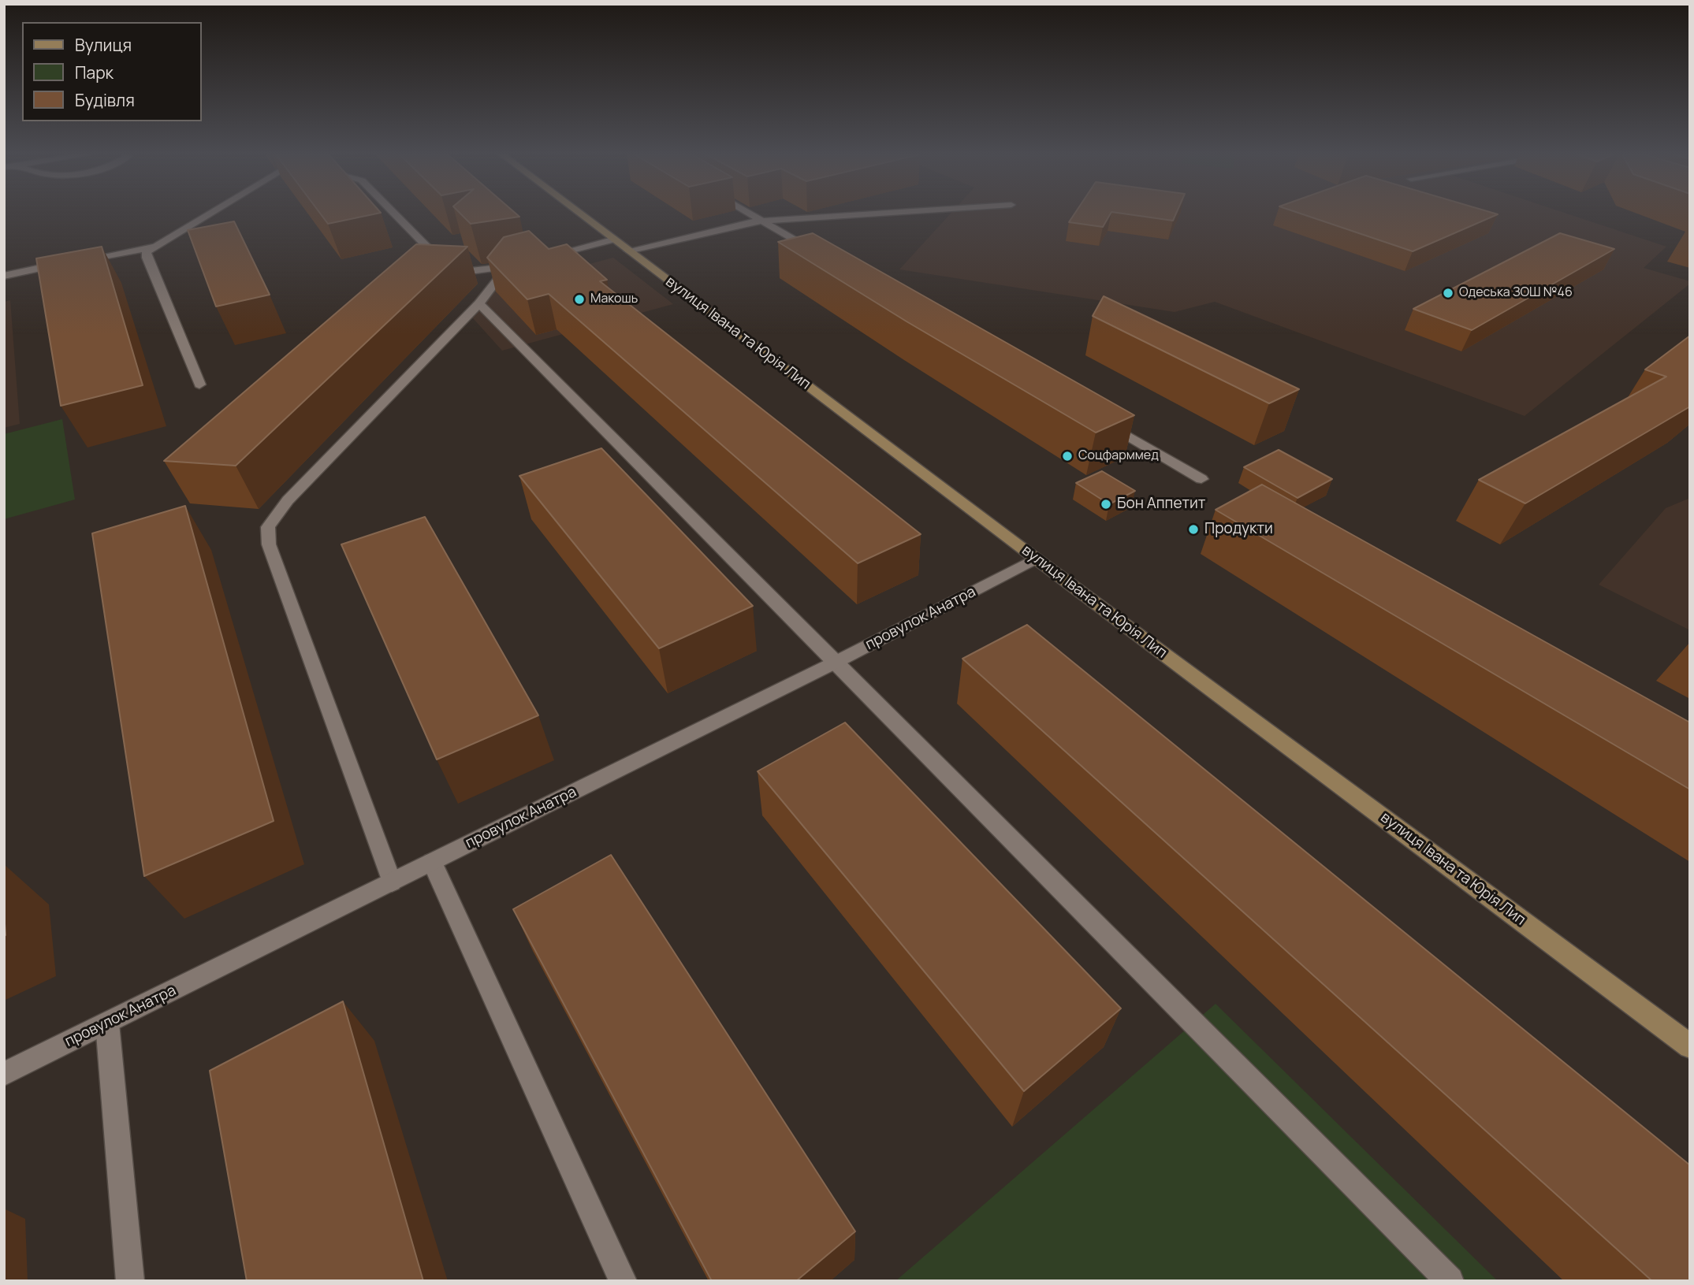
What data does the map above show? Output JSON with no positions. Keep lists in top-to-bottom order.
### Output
{
  "streets": {
    "street": ["вулиця Івана та Юрія Лип", "провулок Анатра"]
  },
  "crossings": [
    ["вулиця Івана та Юрія Лип", "провулок Анатра"]
  ],
  "places": [
    "Одеська ЗОШ №46",
    "Макошь",
    "Соцфарммед",
    "Бон Аппетит",
    "Продукти"
  ],
  "legend": ["Вулиця", "Парк", "Будівля"]
}
